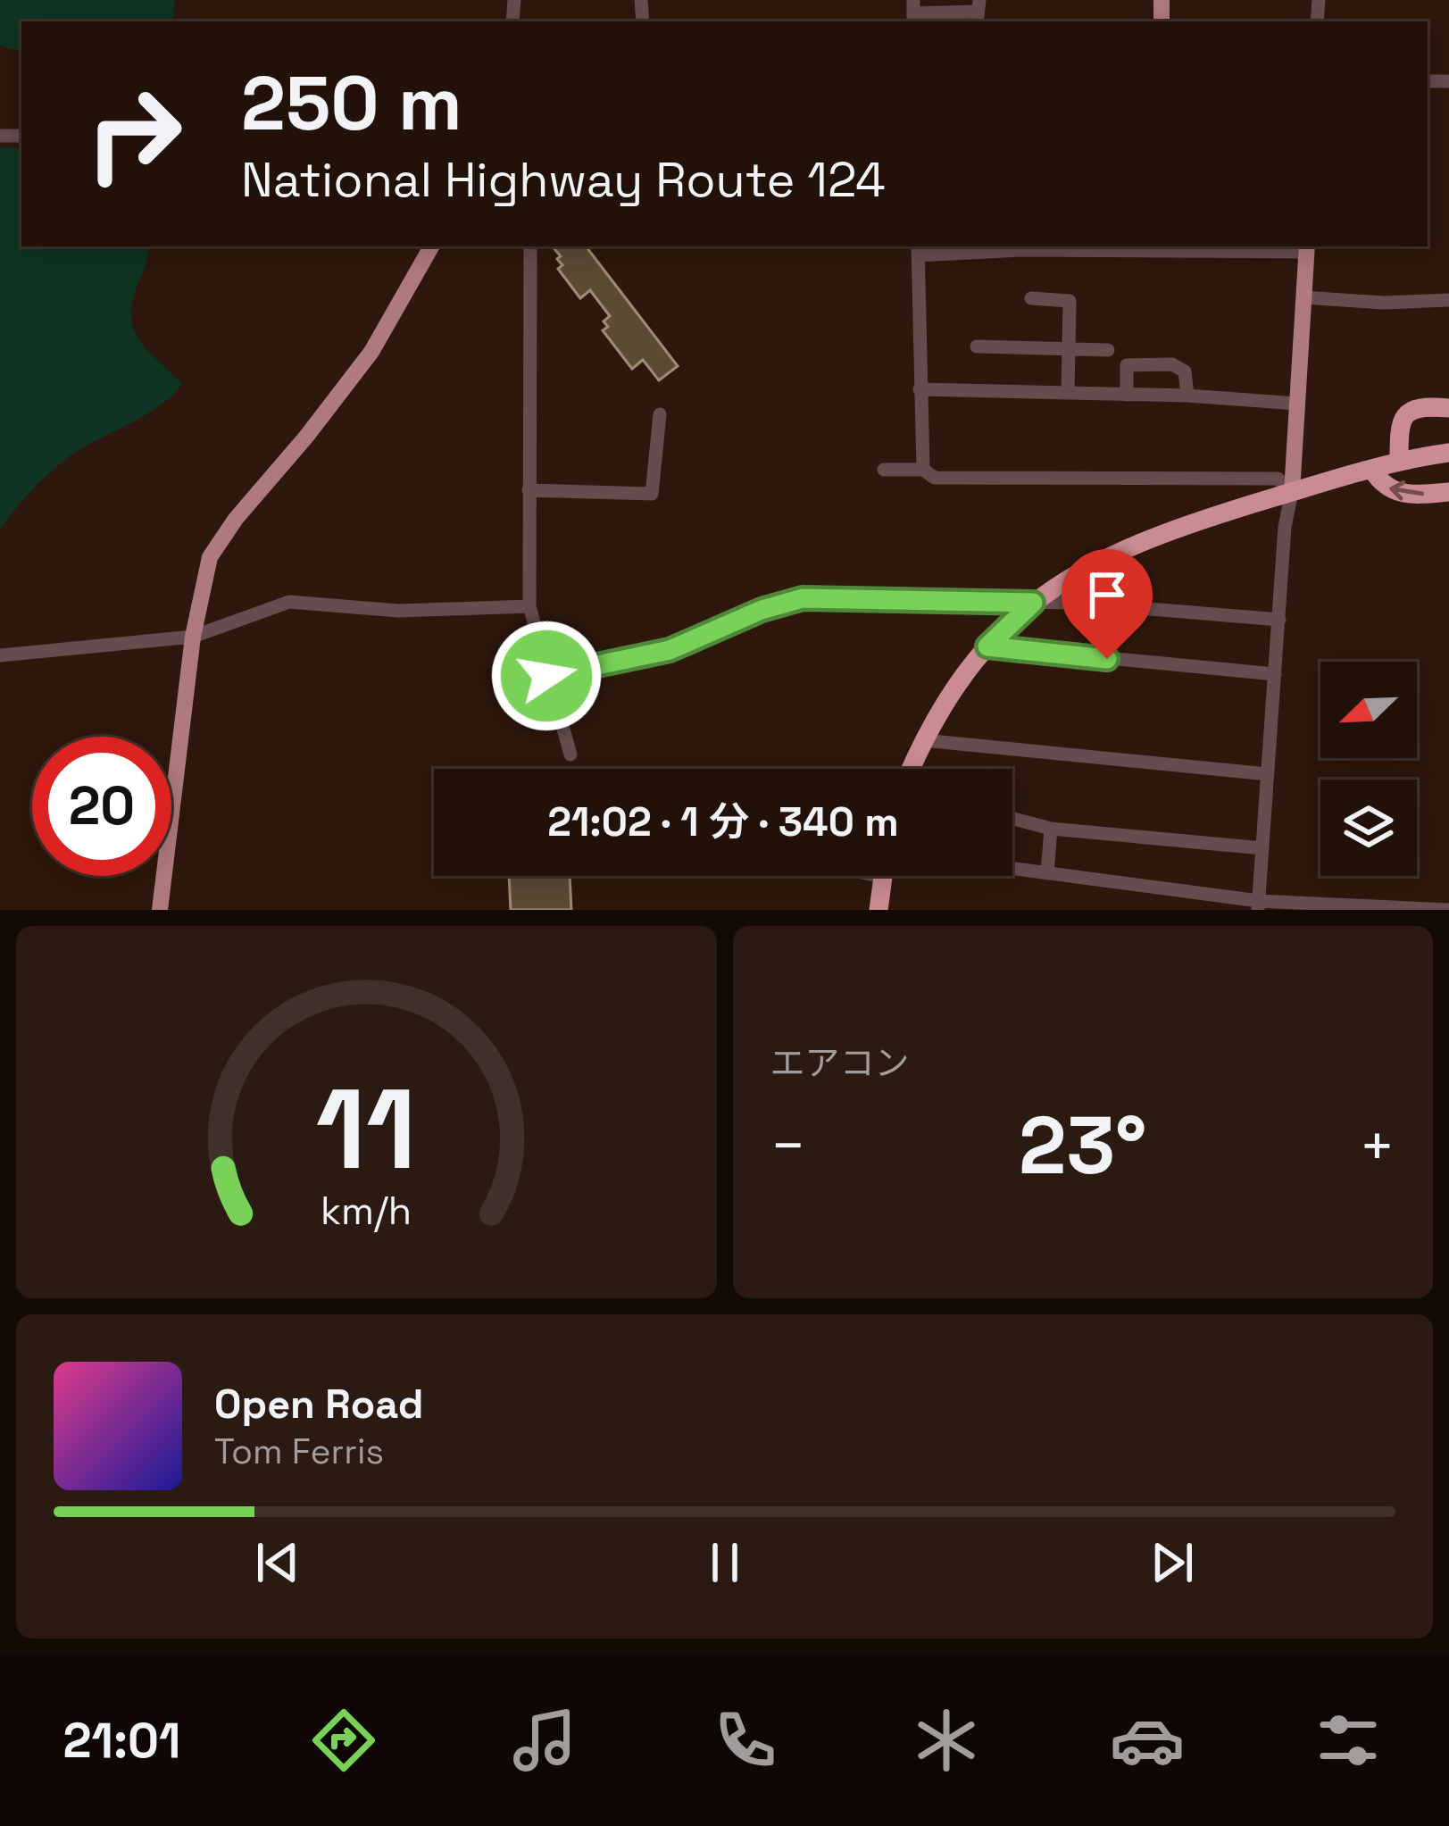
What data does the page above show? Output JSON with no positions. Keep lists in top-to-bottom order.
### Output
{
  "north": "bottom left",
  "page": {
    "turn": ["250 m", "National Highway Route 124"],
    "limit": "20",
    "trip": "21:02 · 1 分 · 340 m",
    "tile": "エアコン",
    "heat": ["−", "23°", "+"],
    "song": ["Open Road", "Tom Ferris"],
    "tabs": "21:01",
    "gauge": ["11", "km/h"]
  }
}
